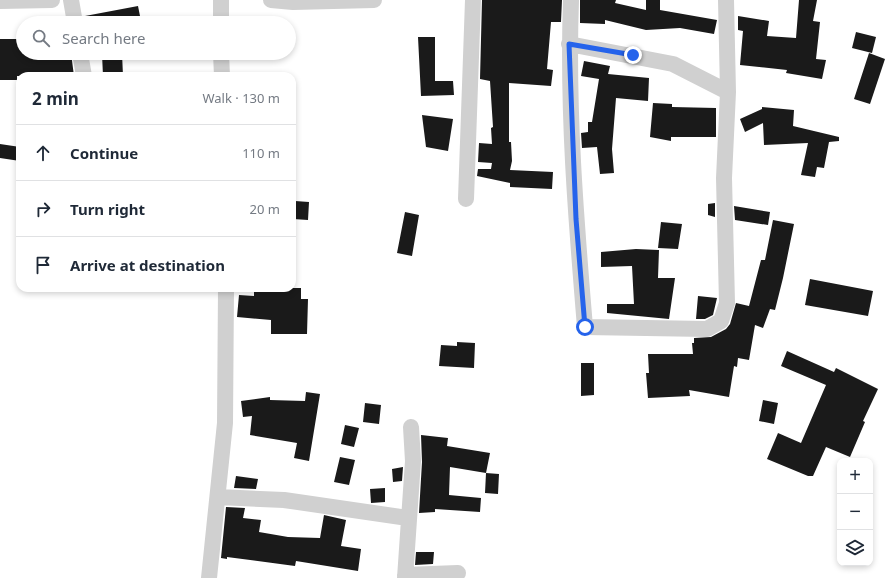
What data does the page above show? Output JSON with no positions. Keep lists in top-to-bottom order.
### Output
{
  "page": {
    "search": "Search here",
    "heading": ["2 min", "Walk · 130 m"],
    "list": [
      ["Continue", "110 m"],
      ["Turn right", "20 m"],
      "Arrive at destination"
    ],
    "map_buttons": ["+", "−"]
  }
}
